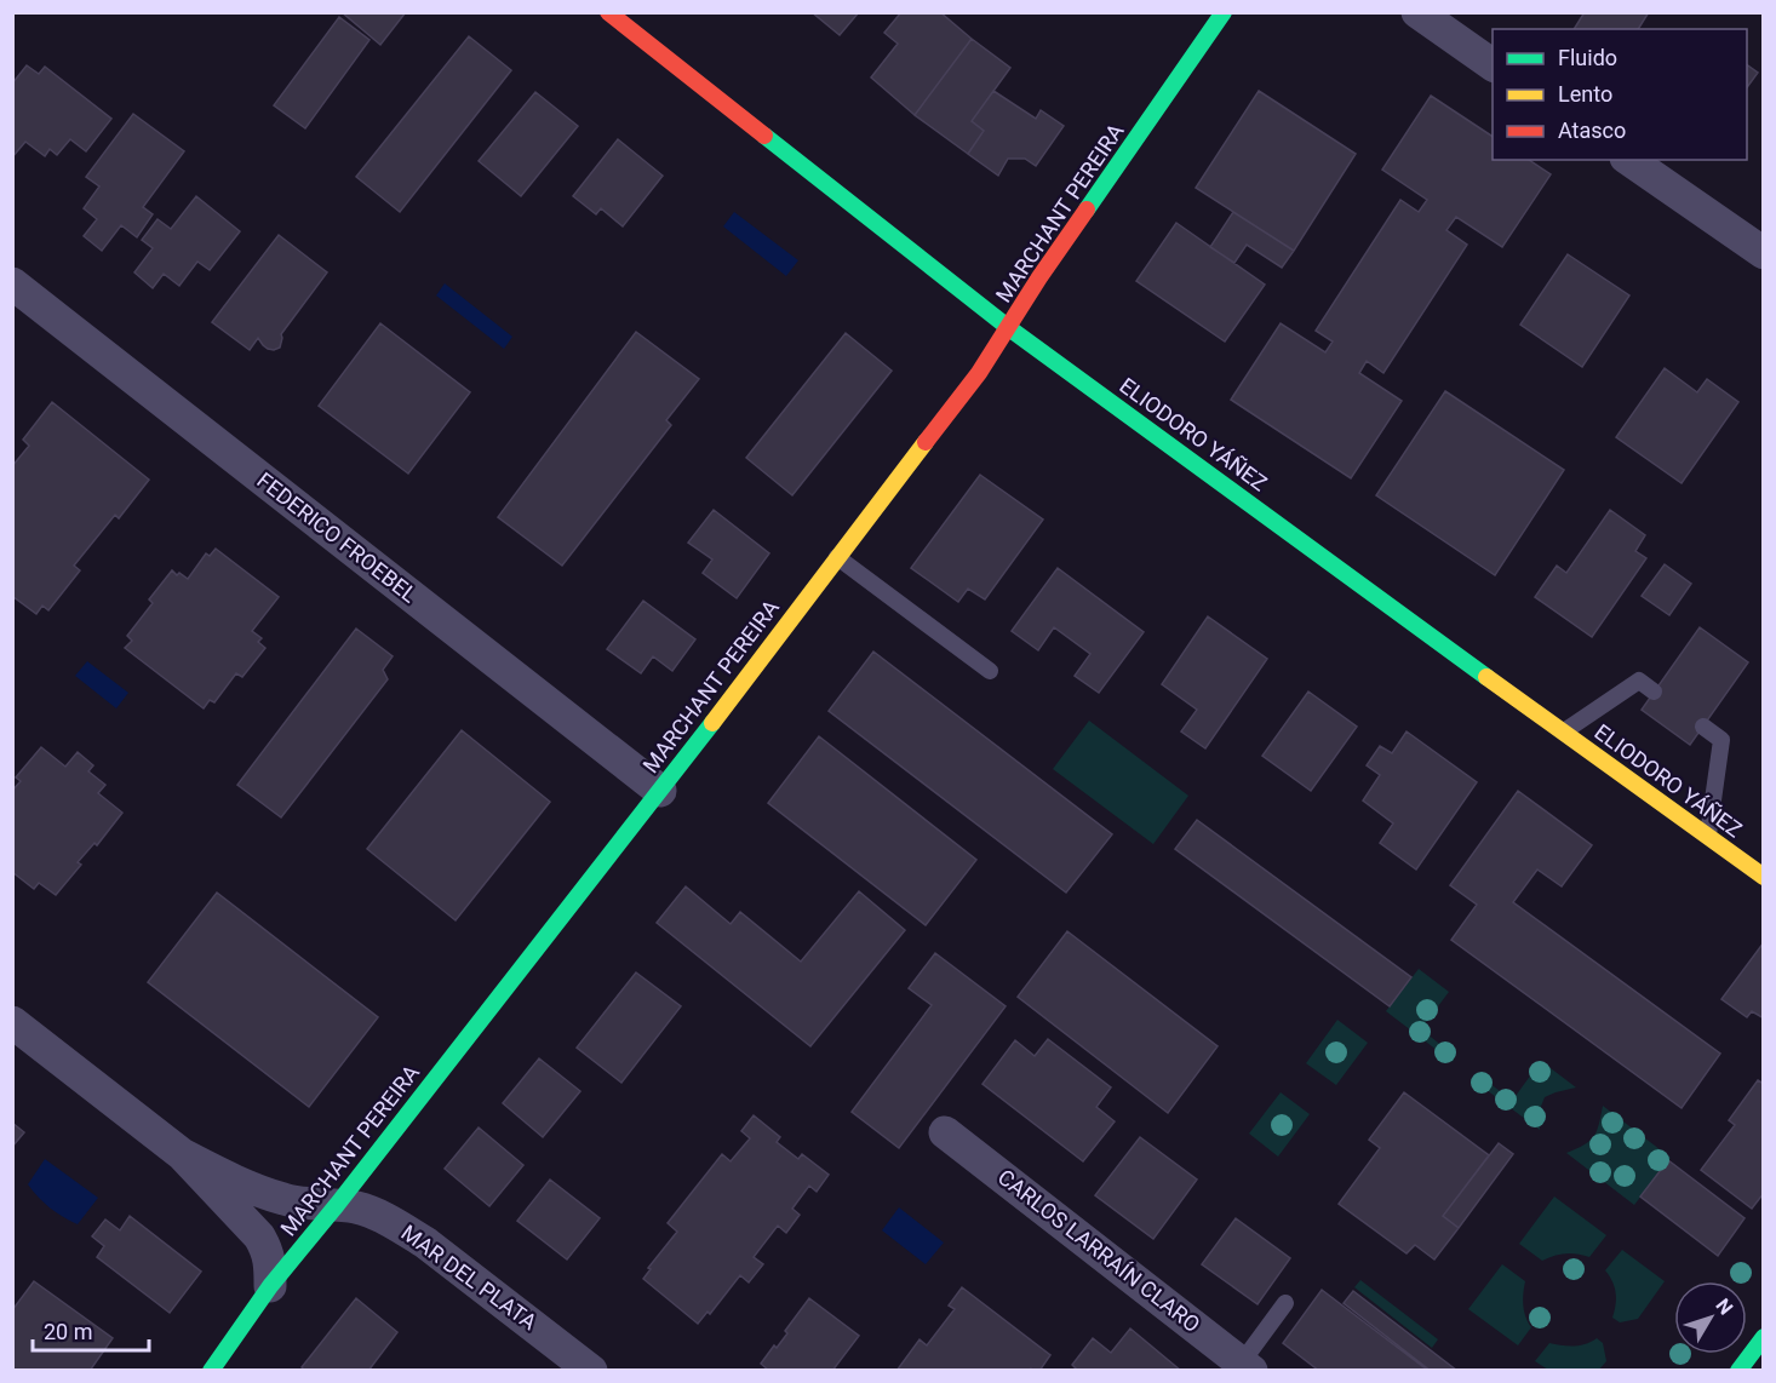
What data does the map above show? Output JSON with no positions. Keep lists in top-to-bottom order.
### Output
{
  "streets": {
    "street": [
      "MARCHANT PEREIRA",
      "ELIODORO YÁÑEZ",
      "FEDERICO FROEBEL",
      "CARLOS LARRAÍN CLARO",
      "MAR DEL PLATA"
    ]
  },
  "crossings": [
    ["MARCHANT PEREIRA", "ELIODORO YÁÑEZ"],
    ["MARCHANT PEREIRA", "FEDERICO FROEBEL"],
    ["MARCHANT PEREIRA", "MAR DEL PLATA"]
  ],
  "legend": ["Fluido", "Lento", "Atasco"],
  "scale_bar": "20 m",
  "north": "top right"
}
